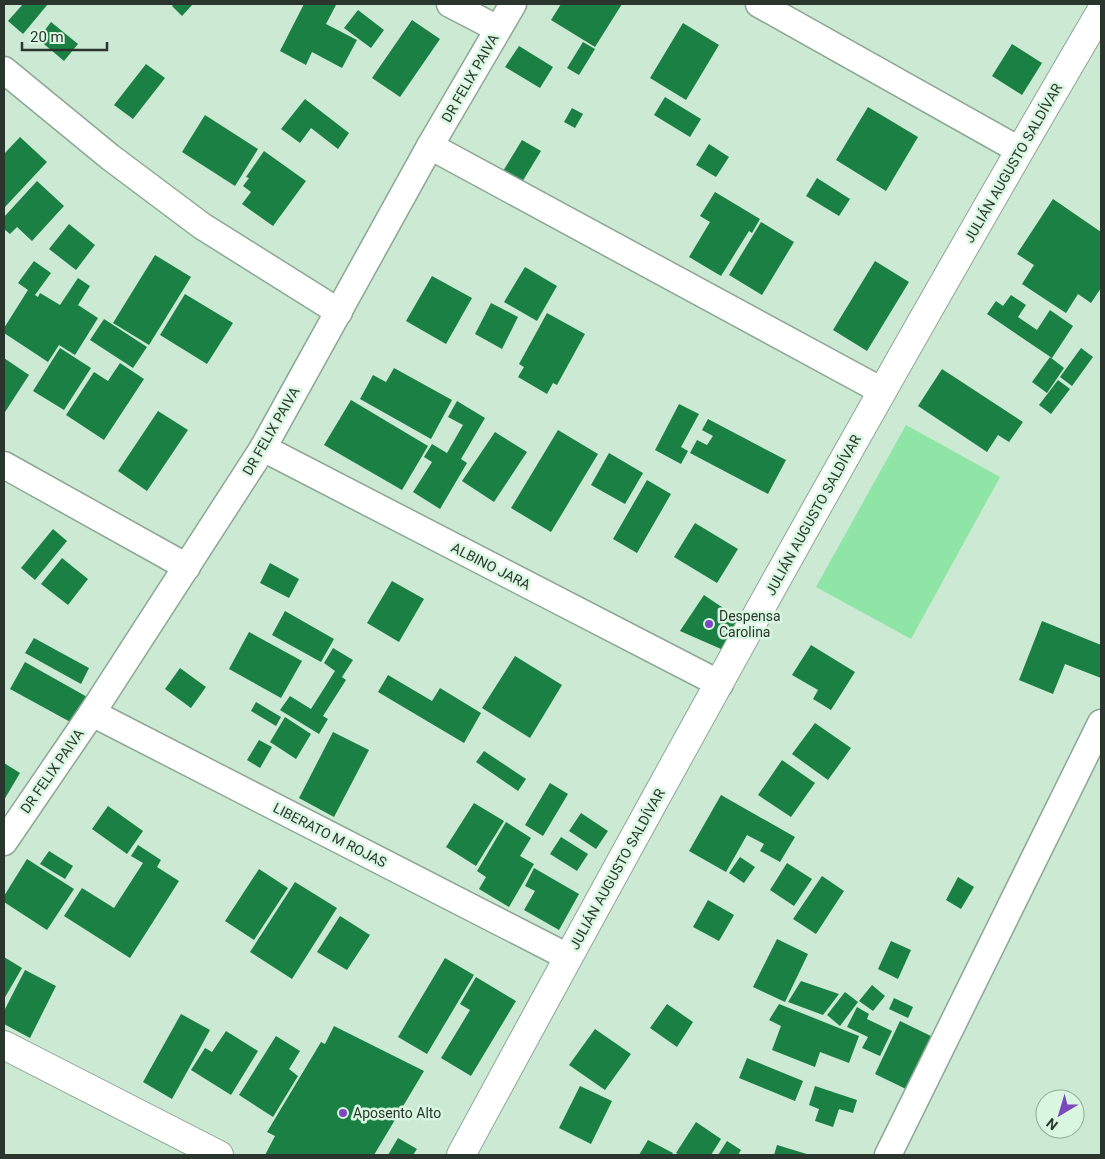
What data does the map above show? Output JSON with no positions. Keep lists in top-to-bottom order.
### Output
{
  "streets": {
    "street": [
      "DR FELIX PAIVA",
      "JULIÁN AUGUSTO SALDÍVAR",
      "ALBINO JARA",
      "LIBERATO M ROJAS"
    ]
  },
  "crossings": [
    ["DR FELIX PAIVA", "ALBINO JARA"],
    ["DR FELIX PAIVA", "LIBERATO M ROJAS"],
    ["JULIÁN AUGUSTO SALDÍVAR", "ALBINO JARA"],
    ["JULIÁN AUGUSTO SALDÍVAR", "LIBERATO M ROJAS"]
  ],
  "places": ["Despensa Carolina", "Aposento Alto"],
  "scale_bar": "20 m",
  "north": "bottom left"
}
